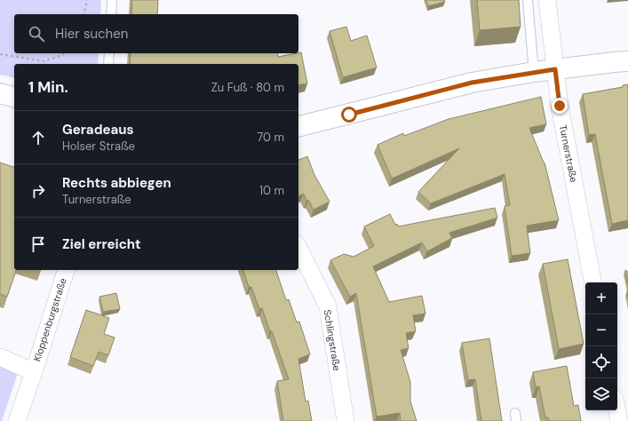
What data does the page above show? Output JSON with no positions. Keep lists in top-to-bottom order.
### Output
{
  "streets": {
    "street": ["Turnerstraße", "Kloppenburgstraße", "Schlingstraße"]
  },
  "page": {
    "search": "Hier suchen",
    "heading": ["1 Min.", "Zu Fuß · 80 m"],
    "list": [
      ["Geradeaus", "Holser Straße", "70 m"],
      ["Rechts abbiegen", "Turnerstraße", "10 m"],
      "Ziel erreicht"
    ],
    "map_buttons": ["+", "−"]
  }
}
